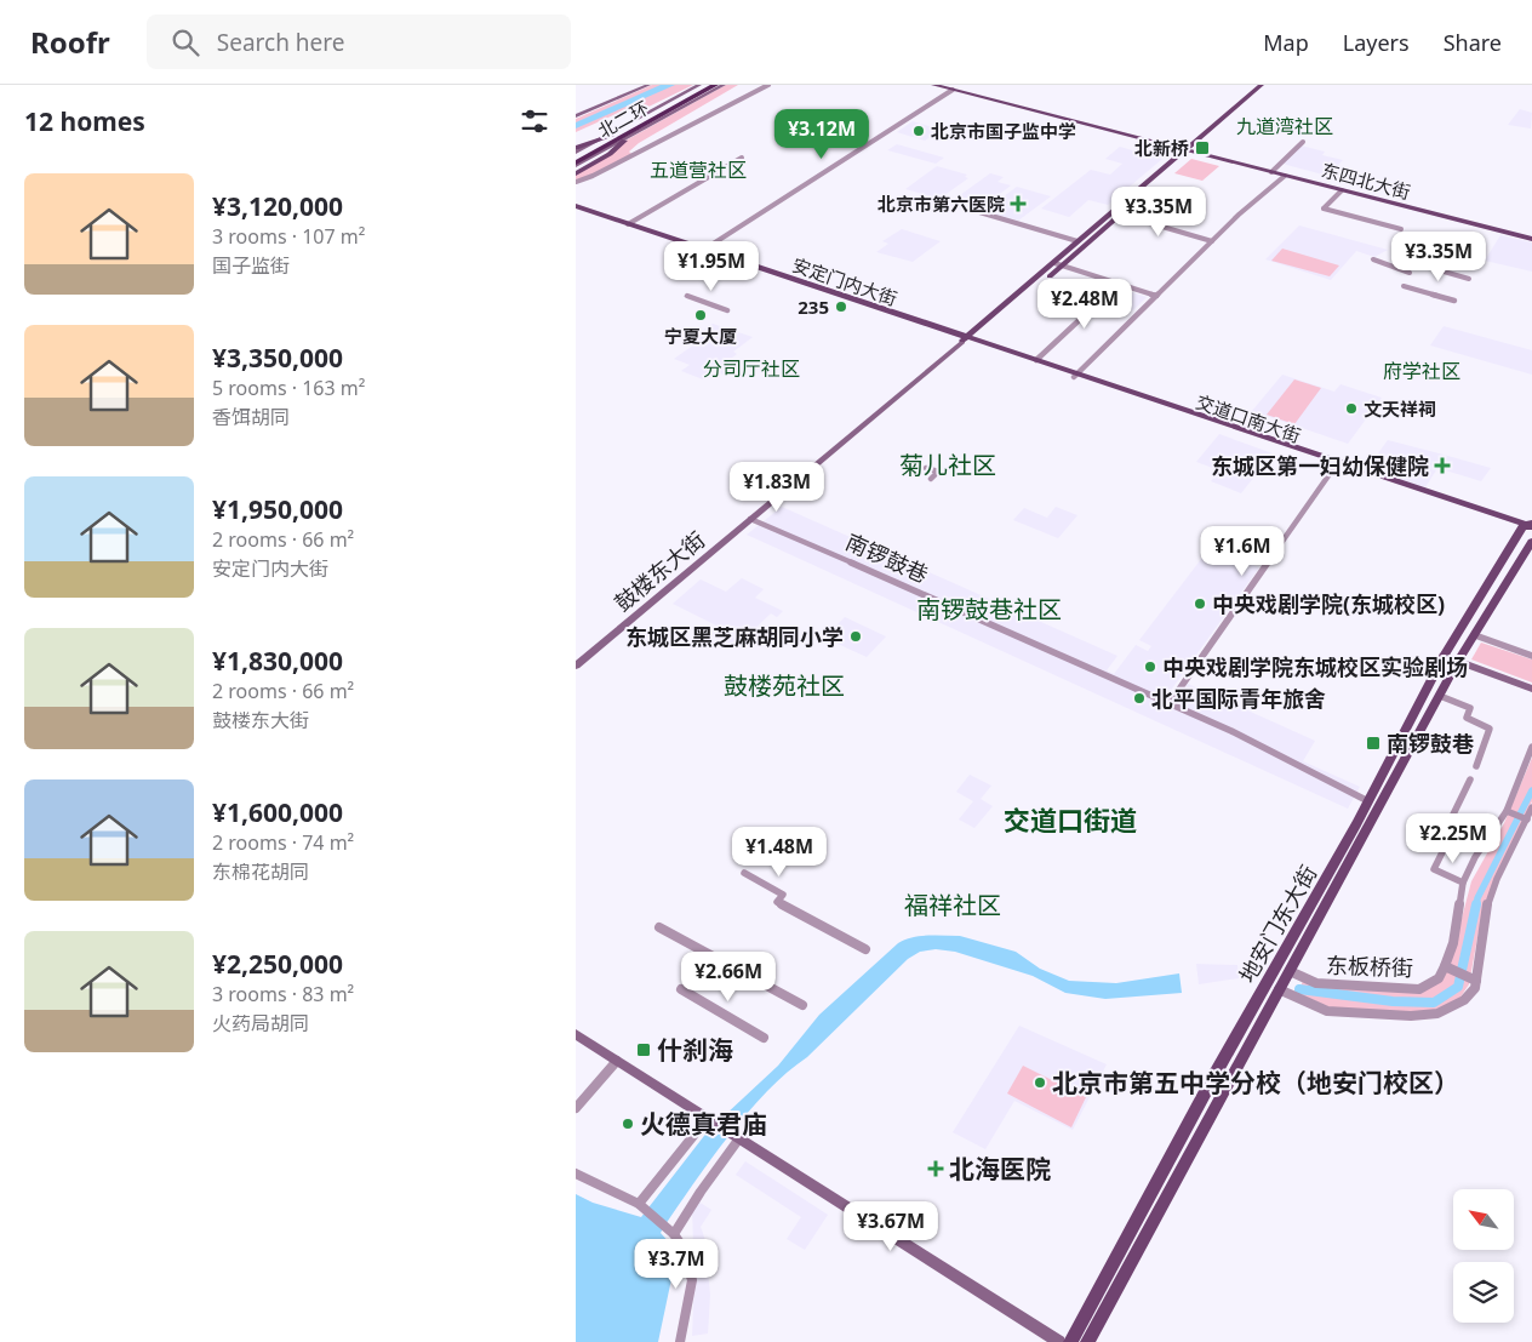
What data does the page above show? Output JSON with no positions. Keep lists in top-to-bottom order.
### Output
{
  "streets": {
    "highway": ["北二环"],
    "main road": [
      "东四北大街",
      "安定门内大街",
      "交道口南大街",
      "鼓楼东大街",
      "地安门东大街"
    ],
    "street": ["南锣鼓巷", "东板桥街"]
  },
  "crossings": [
    ["安定门内大街", "交道口南大街"],
    ["安定门内大街", "鼓楼东大街"],
    ["交道口南大街", "鼓楼东大街"],
    ["交道口南大街", "地安门东大街"],
    ["南锣鼓巷", "鼓楼东大街"],
    ["南锣鼓巷", "地安门东大街"],
    ["地安门东大街", "东板桥街"]
  ],
  "districts": [
    "九道湾社区",
    "五道营社区",
    "分司厅社区",
    "府学社区",
    "菊儿社区",
    "南锣鼓巷社区",
    "鼓楼苑社区",
    "交道口街道",
    "福祥社区"
  ],
  "places": {
    "other": [
      "北京市国子监中学",
      "235",
      "宁夏大厦",
      "文天祥祠",
      "中央戏剧学院(东城校区)",
      "东城区黑芝麻胡同小学",
      "中央戏剧学院东城校区实验剧场",
      "北平国际青年旅舍",
      "北京市第五中学分校（地安门校区）",
      "火德真君庙"
    ],
    "transit": ["北新桥", "南锣鼓巷", "什刹海"],
    "health": ["北京市第六医院", "东城区第一妇幼保健院", "北海医院"]
  },
  "north": "top left",
  "page": {
    "header": "Roofr",
    "search": "Search here",
    "nav": ["Map", "Layers", "Share"],
    "heading": "12 homes",
    "price": [
      "¥3.12M",
      "¥3.35M",
      "¥3.35M",
      "¥1.95M",
      "¥2.48M",
      "¥1.83M",
      "¥1.6M",
      "¥2.25M",
      "¥1.48M",
      "¥2.66M",
      "¥3.67M",
      "¥3.7M"
    ],
    "list": [
      {
        "name": "¥3,120,000",
        "note": "3 rooms · 107 m² · 国子监街"
      },
      {
        "name": "¥3,350,000",
        "note": "5 rooms · 163 m² · 香饵胡同"
      },
      {
        "name": "¥1,950,000",
        "note": "2 rooms · 66 m² · 安定门内大街"
      },
      {
        "name": "¥1,830,000",
        "note": "2 rooms · 66 m² · 鼓楼东大街"
      },
      {
        "name": "¥1,600,000",
        "note": "2 rooms · 74 m² · 东棉花胡同"
      },
      {
        "name": "¥2,250,000",
        "note": "3 rooms · 83 m² · 火药局胡同"
      }
    ]
  }
}
